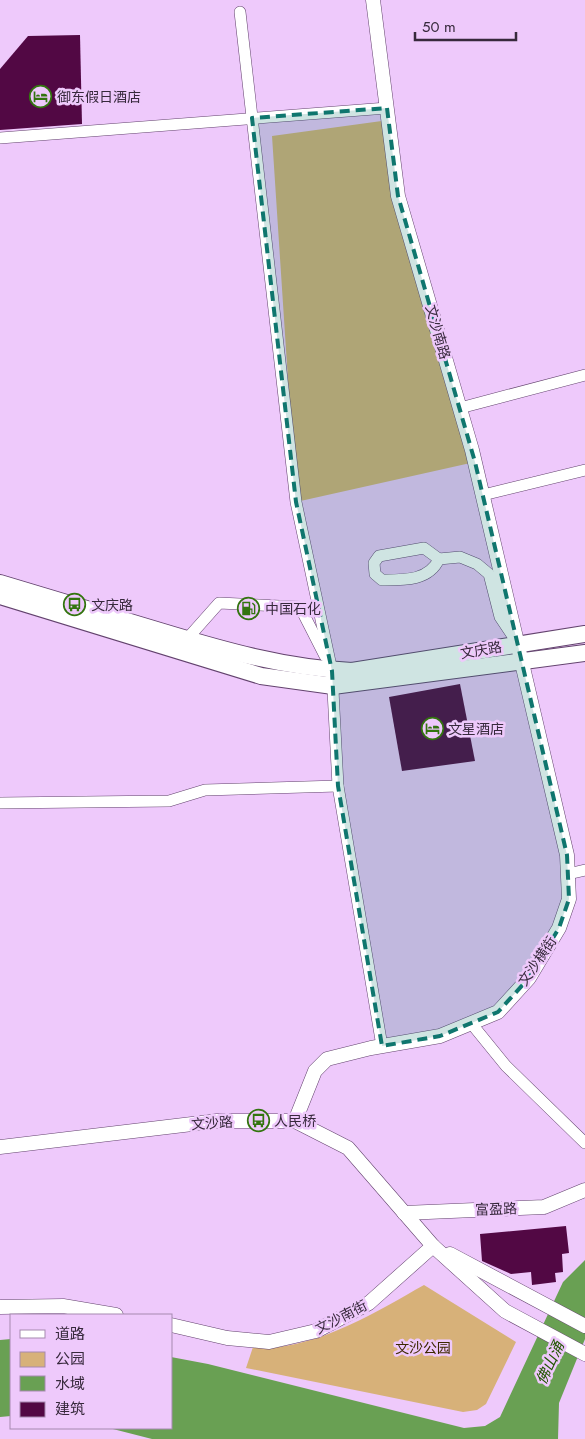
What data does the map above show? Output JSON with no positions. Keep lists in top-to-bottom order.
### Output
{
  "streets": {
    "main road": ["文庆路"],
    "street": [
      "文沙南路",
      "文沙横街",
      "文沙路",
      "富盈路",
      "文沙南街"
    ]
  },
  "crossings": [
    ["文沙南路", "文庆路"],
    ["文沙南路", "文沙横街"],
    ["文庆路", "文沙横街"],
    ["文沙横街", "文沙路"],
    ["文沙路", "富盈路"],
    ["文沙路", "文沙南街"]
  ],
  "water": ["佛山涌"],
  "parks": ["文沙公园"],
  "places": {
    "hotel": ["御东假日酒店", "文星酒店"],
    "bus stop": ["文庆路", "人民桥"],
    "fuel station": ["中国石化"]
  },
  "legend": [
    "道路",
    "公园",
    "水域",
    "建筑"
  ],
  "scale_bar": "50 m"
}
